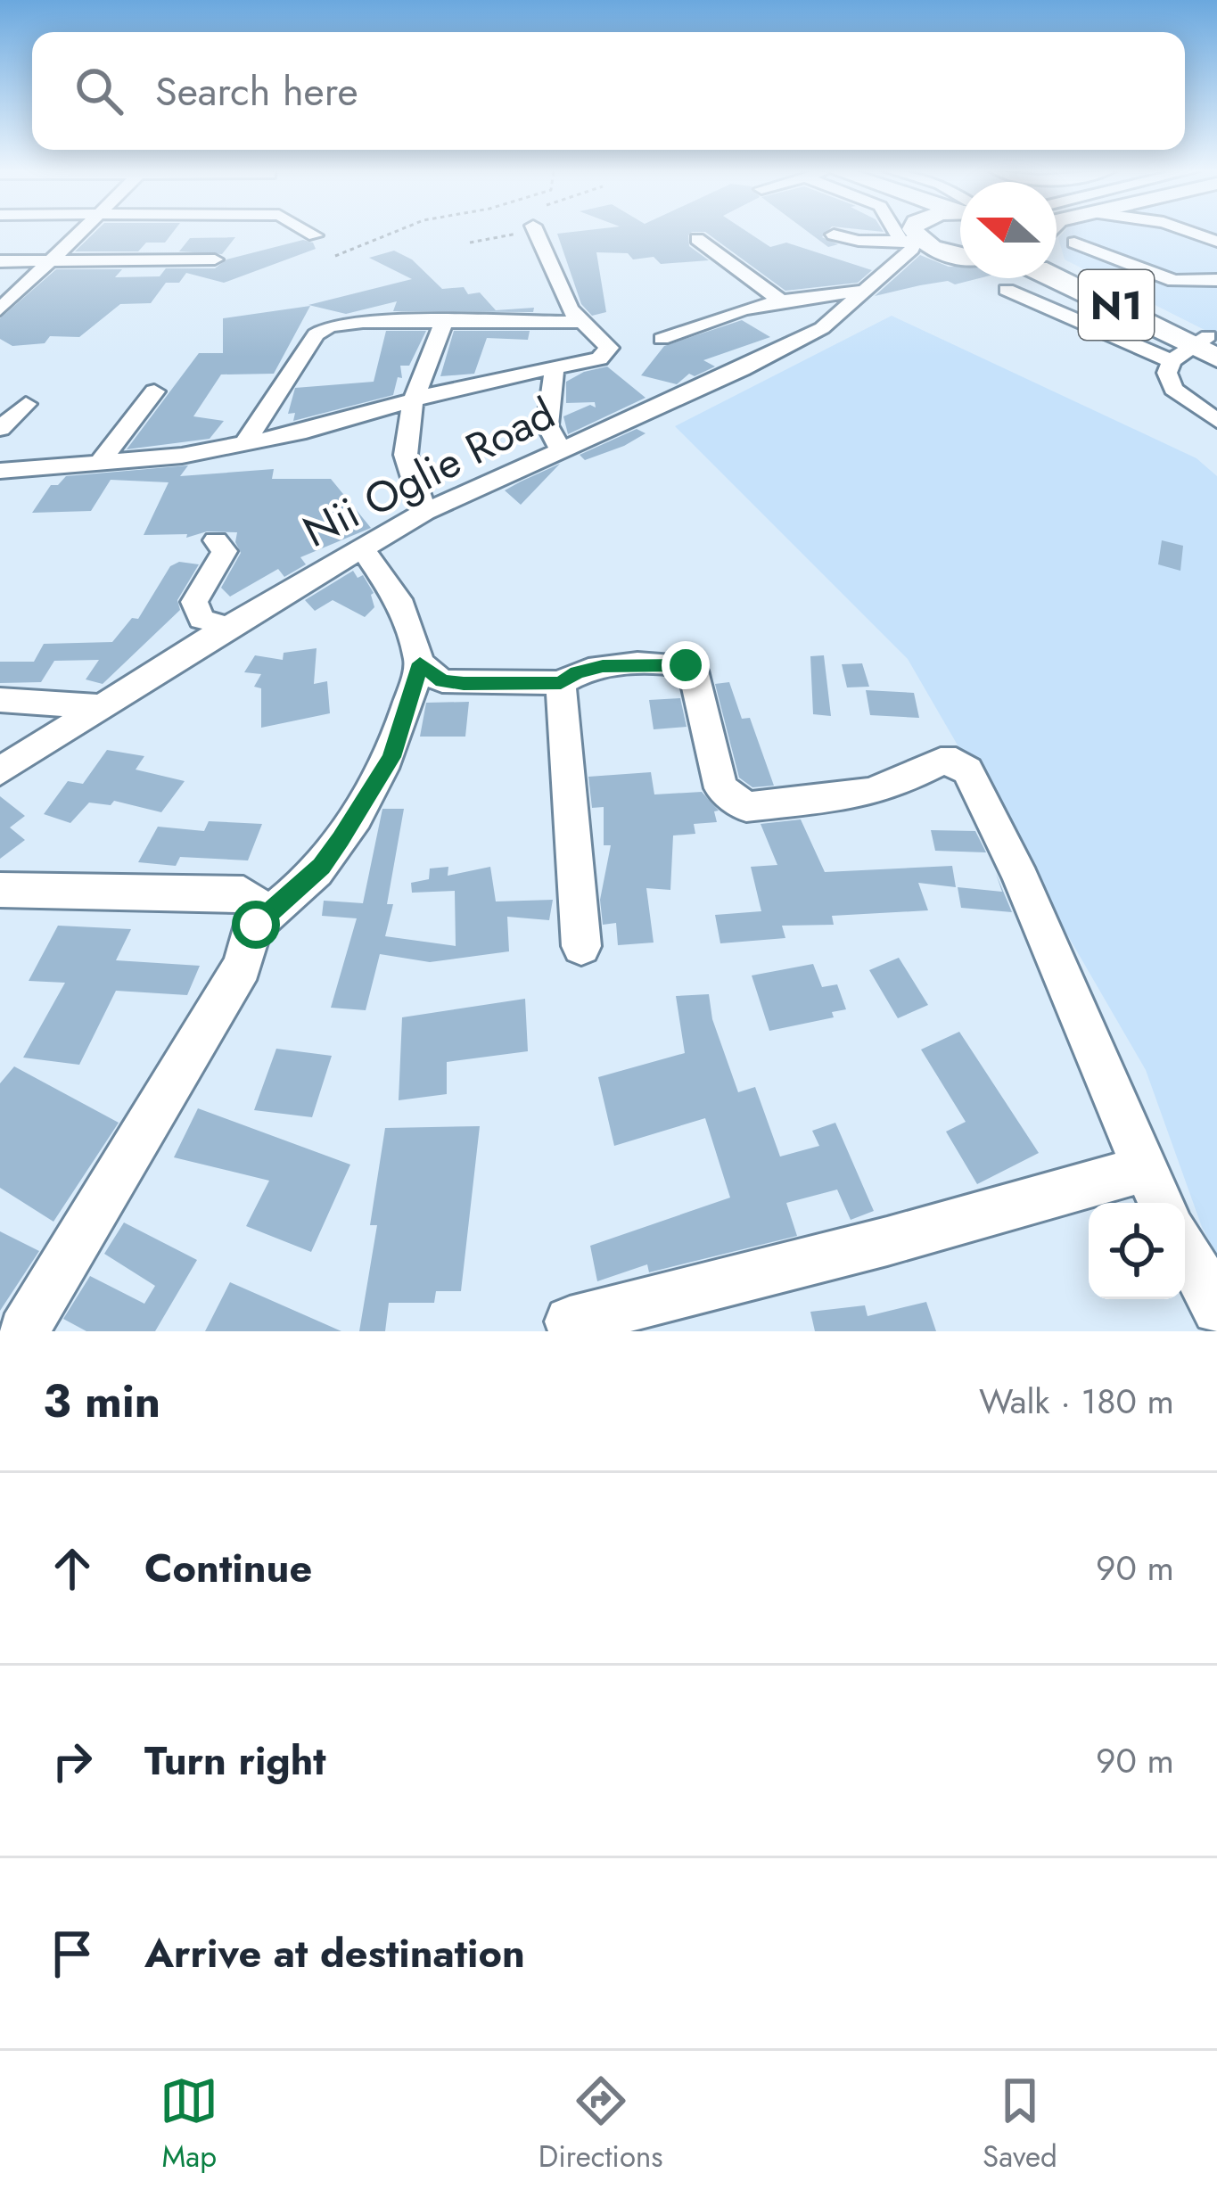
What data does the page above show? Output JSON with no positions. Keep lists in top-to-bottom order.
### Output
{
  "streets": {
    "highway": ["N1"],
    "street": ["Nii Oglie Road"]
  },
  "north": "left",
  "page": {
    "search": "Search here",
    "heading": ["3 min", "Walk · 180 m"],
    "list": [
      ["Continue", "90 m"],
      ["Turn right", "90 m"],
      "Arrive at destination"
    ],
    "nav": ["Map", "Directions", "Saved"]
  }
}
